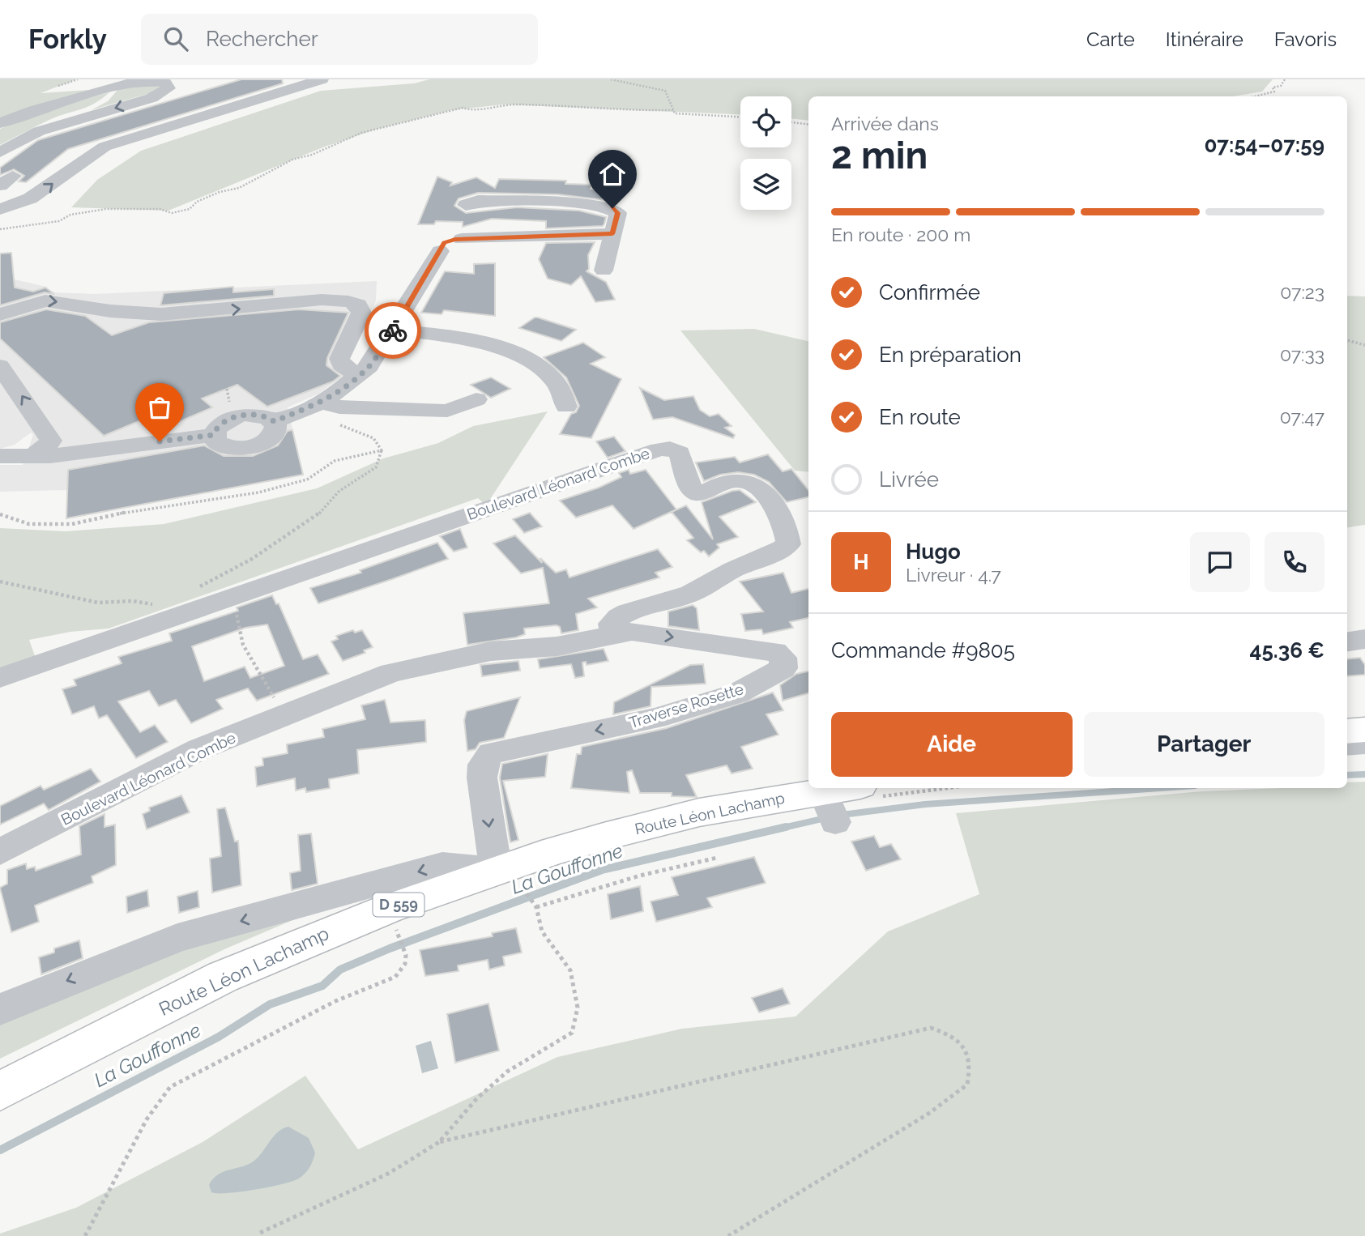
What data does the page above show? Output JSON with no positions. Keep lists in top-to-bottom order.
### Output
{
  "streets": {
    "main road": ["Route Léon Lachamp", "D 559"],
    "street": ["Boulevard Léonard Combe", "Traverse Rosette"]
  },
  "crossings": [
    ["Boulevard Léonard Combe", "Traverse Rosette"],
    ["Traverse Rosette", "Route Léon Lachamp"]
  ],
  "water": ["La Gouffonne"],
  "page": {
    "header": "Forkly",
    "search": "Rechercher",
    "nav": ["Carte", "Itinéraire", "Favoris"],
    "heading": ["2 min", "Arrivée dans", "07:54–07:59"],
    "panel": [
      "Hugo",
      "Livreur · 4.7",
      "Commande #9805",
      "45.36 €"
    ],
    "bar": "En route · 200 m",
    "list": [
      ["Confirmée", "07:23"],
      ["En préparation", "07:33"],
      ["En route", "07:47"],
      "Livrée"
    ],
    "round": "H",
    "buttons": ["Aide", "Partager"]
  }
}
